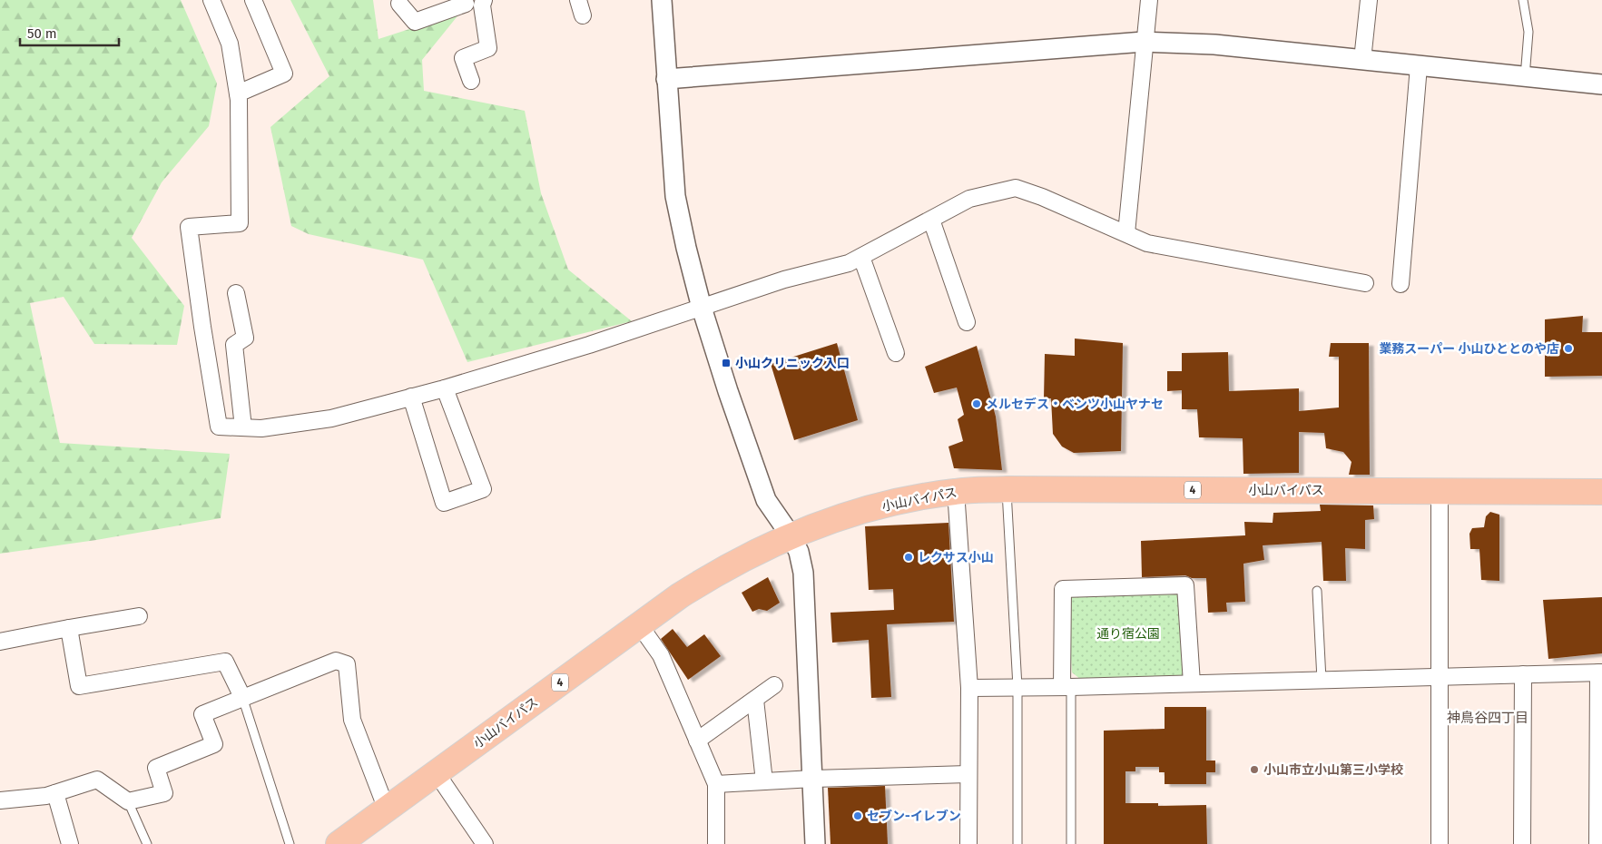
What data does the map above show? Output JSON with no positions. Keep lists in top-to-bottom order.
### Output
{
  "streets": {
    "highway": ["4", "小山バイパス"]
  },
  "districts": ["神鳥谷四丁目"],
  "parks": ["通り宿公園"],
  "places": {
    "other": [
      "業務スーパー 小山ひととのや店",
      "メルセデス・ベンツ小山ヤナセ",
      "レクサス小山",
      "小山市立小山第三小学校",
      "セブン-イレブン"
    ],
    "transit": ["小山クリニック入口"]
  },
  "scale_bar": "50 m"
}
